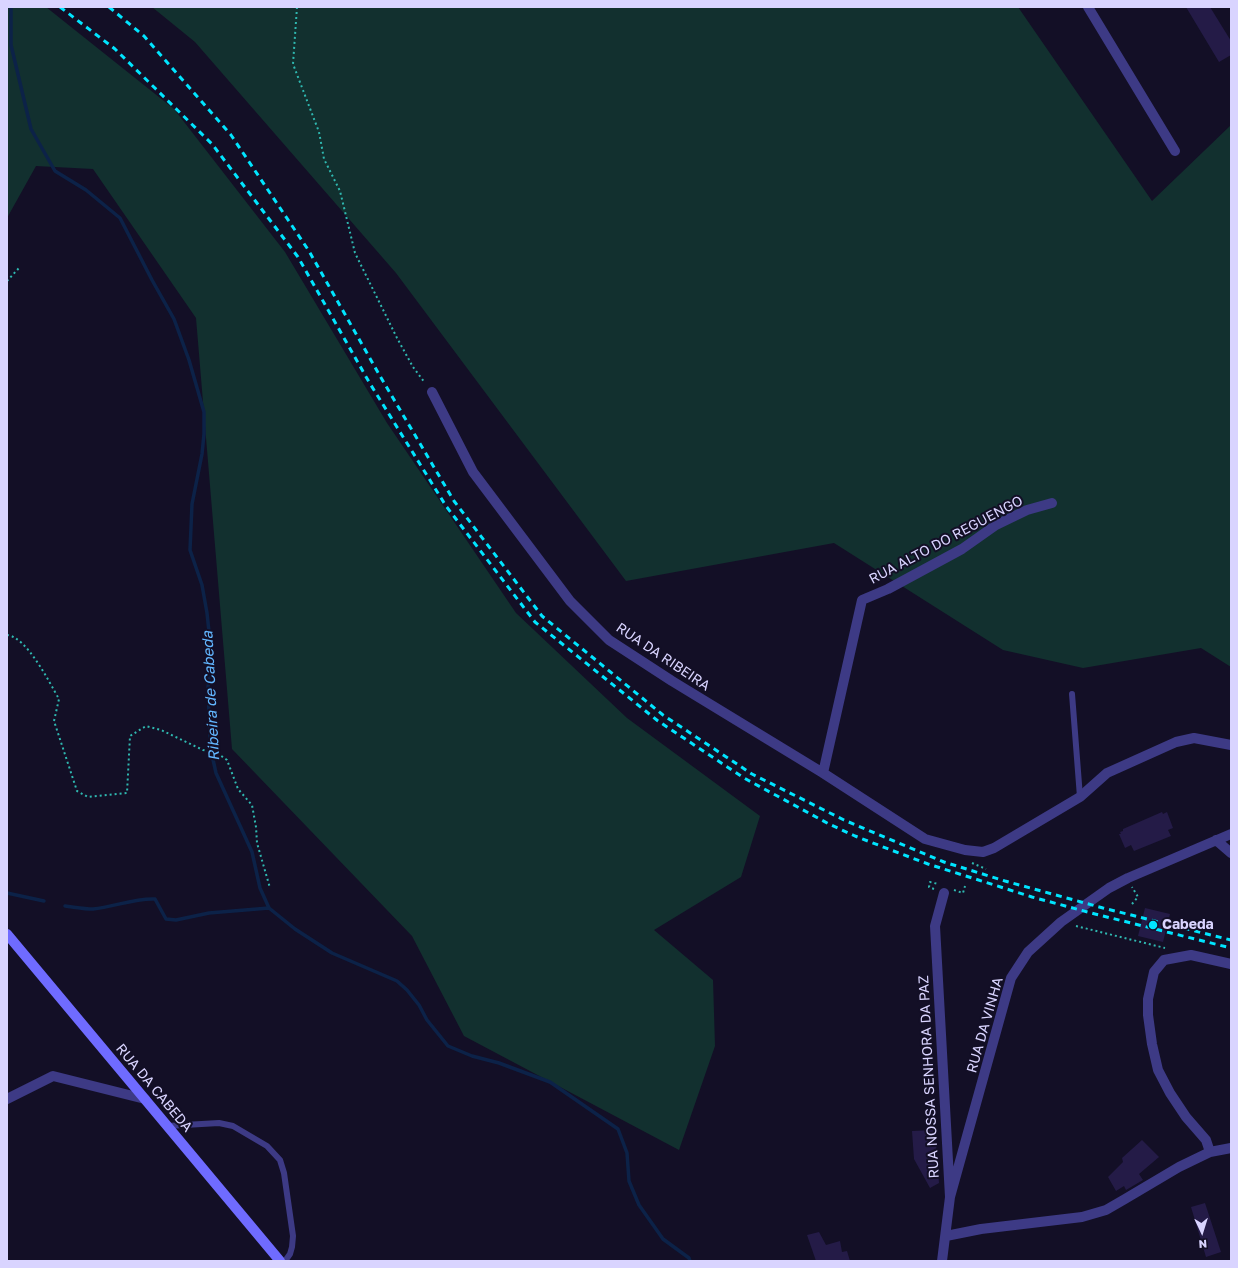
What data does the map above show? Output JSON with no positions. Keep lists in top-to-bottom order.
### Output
{
  "streets": {
    "main road": ["RUA DA CABEDA"],
    "street": [
      "RUA ALTO DO REGUENGO",
      "RUA DA RIBEIRA",
      "RUA DA VINHA",
      "RUA NOSSA SENHORA DA PAZ"
    ]
  },
  "crossings": [
    ["RUA ALTO DO REGUENGO", "RUA DA RIBEIRA"],
    ["RUA DA VINHA", "RUA NOSSA SENHORA DA PAZ"]
  ],
  "water": ["Ribeira de Cabeda"],
  "places": ["Cabeda"],
  "north": "bottom"
}
